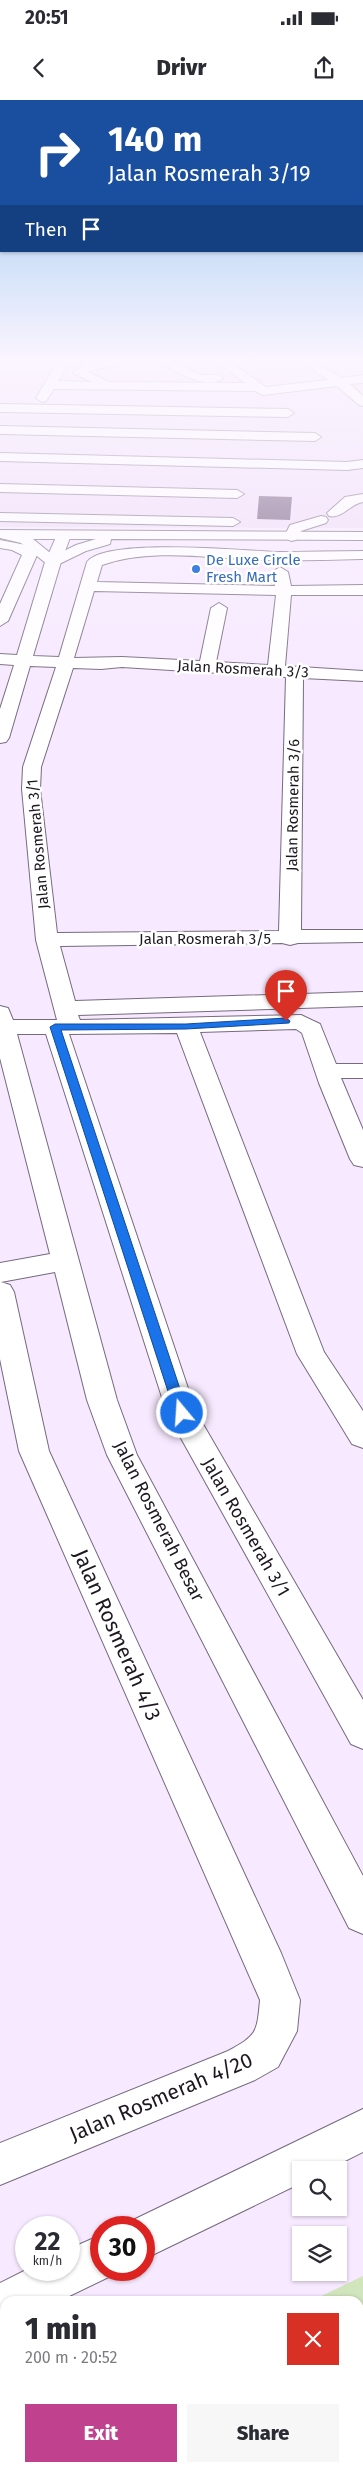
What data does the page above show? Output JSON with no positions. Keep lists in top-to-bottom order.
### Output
{
  "streets": {
    "street": [
      "Jalan Rosmerah 3/3",
      "Jalan Rosmerah 3/6",
      "Jalan Rosmerah 3/1",
      "Jalan Rosmerah 3/5",
      "Jalan Rosmerah Besar",
      "Jalan Rosmerah 4/3",
      "Jalan Rosmerah 4/20"
    ]
  },
  "crossings": [
    ["Jalan Rosmerah 3/3", "Jalan Rosmerah 3/6"],
    ["Jalan Rosmerah 3/3", "Jalan Rosmerah 3/1"],
    ["Jalan Rosmerah 3/6", "Jalan Rosmerah 3/1"],
    ["Jalan Rosmerah 3/6", "Jalan Rosmerah 3/5"],
    ["Jalan Rosmerah 3/1", "Jalan Rosmerah 3/5"],
    ["Jalan Rosmerah 4/3", "Jalan Rosmerah 4/20"]
  ],
  "places": ["De Luxe Circle Fresh Mart"],
  "page": {
    "status": "20:51",
    "header": "Drivr",
    "turn": ["140 m", "Jalan Rosmerah 3/19"],
    "then": "Then",
    "speed": "22 km/h",
    "limit": "30",
    "heading": ["1 min", "200 m · 20:52"],
    "buttons": ["Exit", "Share"]
  }
}
